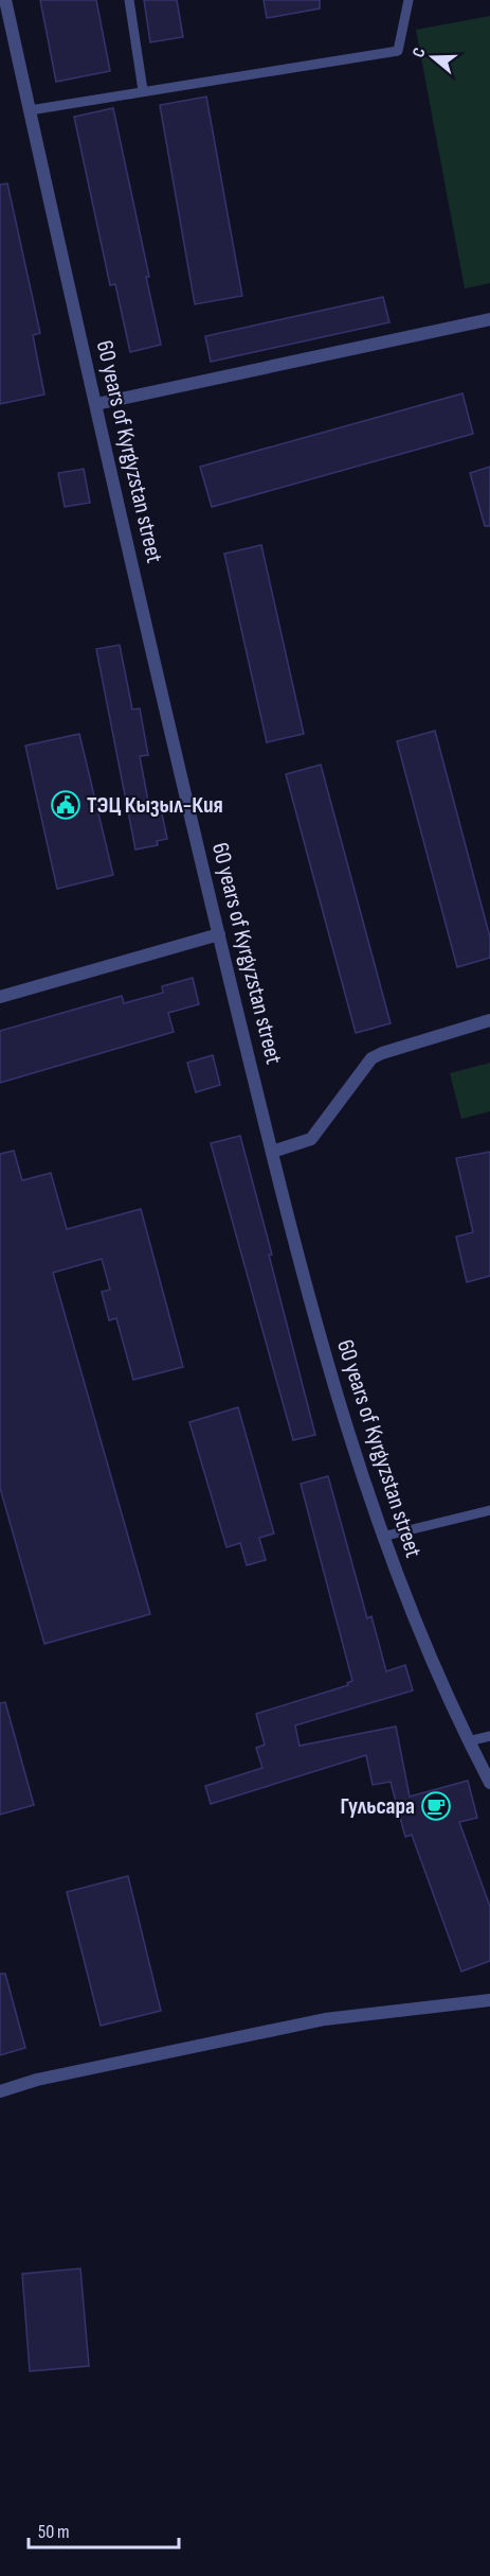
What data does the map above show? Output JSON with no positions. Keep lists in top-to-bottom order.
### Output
{
  "streets": {
    "street": ["60 years of Kyrgyzstan street"]
  },
  "places": {
    "public building": ["ТЭЦ Кызыл-Кия"],
    "cafe": ["Гульсара"]
  },
  "scale_bar": "50 m",
  "north": "left"
}
